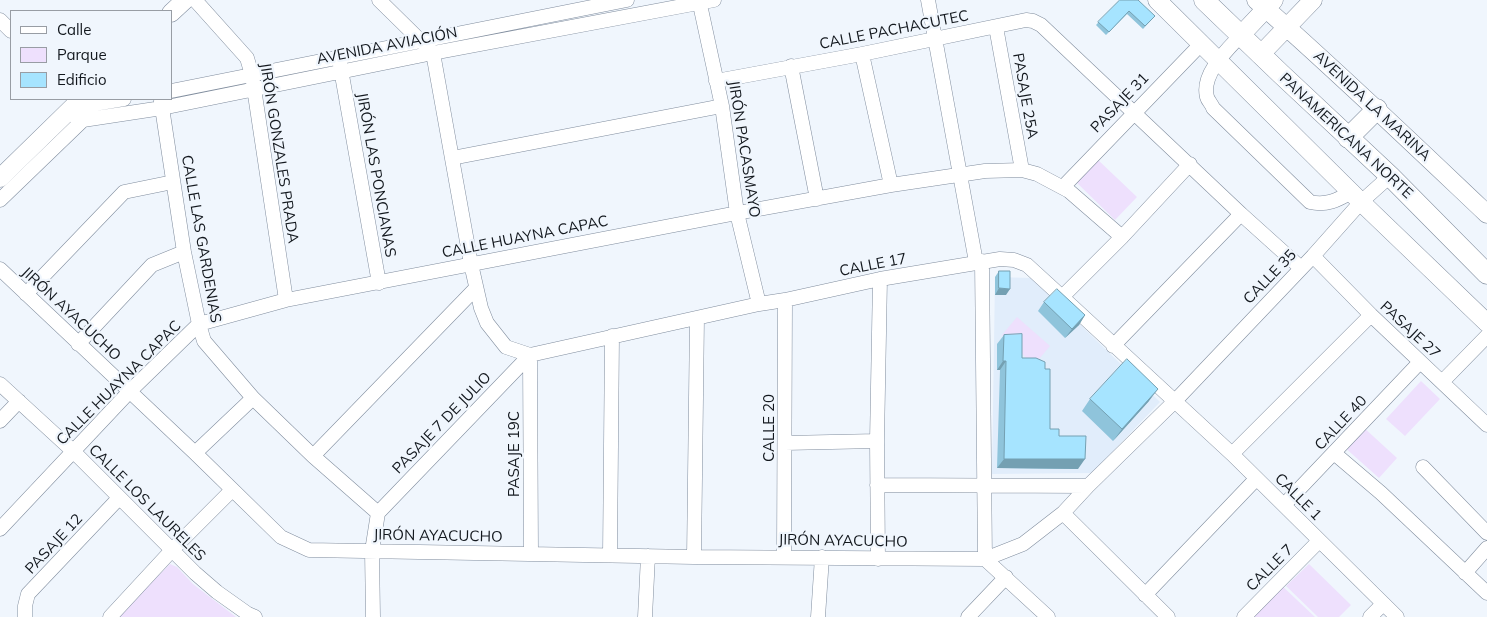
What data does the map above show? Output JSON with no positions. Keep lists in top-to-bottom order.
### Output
{
  "streets": {
    "highway": ["PANAMERICANA NORTE"],
    "main road": ["AVENIDA LA MARINA"],
    "street": [
      "CALLE PACHACUTEC",
      "AVENIDA AVIACIÓN",
      "PASAJE 25A",
      "PASAJE 31",
      "JIRÓN PACASMAYO",
      "JIRÓN GONZALES PRADA",
      "JIRÓN LAS PONCIANAS",
      "CALLE HUAYNA CAPAC",
      "CALLE LAS GARDENIAS",
      "CALLE 17",
      "CALLE 35",
      "JIRÓN AYACUCHO",
      "PASAJE 27",
      "PASAJE 7 DE JULIO",
      "CALLE 40",
      "CALLE 20",
      "PASAJE 19C",
      "CALLE 1",
      "CALLE LOS LAURELES",
      "PASAJE 12",
      "CALLE 7"
    ]
  },
  "crossings": [
    ["CALLE PACHACUTEC", "PASAJE 25A"],
    ["CALLE PACHACUTEC", "PASAJE 31"],
    ["CALLE PACHACUTEC", "JIRÓN PACASMAYO"],
    ["CALLE PACHACUTEC", "CALLE 35"],
    ["AVENIDA AVIACIÓN", "JIRÓN PACASMAYO"],
    ["AVENIDA AVIACIÓN", "JIRÓN GONZALES PRADA"],
    ["AVENIDA AVIACIÓN", "JIRÓN LAS PONCIANAS"],
    ["AVENIDA AVIACIÓN", "CALLE LAS GARDENIAS"],
    ["PASAJE 25A", "CALLE HUAYNA CAPAC"],
    ["PASAJE 31", "CALLE HUAYNA CAPAC"],
    ["PANAMERICANA NORTE", "CALLE 35"],
    ["JIRÓN PACASMAYO", "CALLE HUAYNA CAPAC"],
    ["JIRÓN PACASMAYO", "CALLE 17"],
    ["JIRÓN GONZALES PRADA", "CALLE HUAYNA CAPAC"],
    ["JIRÓN LAS PONCIANAS", "CALLE HUAYNA CAPAC"],
    ["CALLE HUAYNA CAPAC", "CALLE LAS GARDENIAS"],
    ["CALLE HUAYNA CAPAC", "JIRÓN AYACUCHO"],
    ["CALLE HUAYNA CAPAC", "CALLE LOS LAURELES"],
    ["CALLE LAS GARDENIAS", "PASAJE 7 DE JULIO"],
    ["CALLE 17", "CALLE 35"],
    ["CALLE 17", "PASAJE 7 DE JULIO"],
    ["CALLE 17", "CALLE 20"],
    ["CALLE 17", "PASAJE 19C"],
    ["CALLE 17", "CALLE 1"],
    ["CALLE 35", "JIRÓN AYACUCHO"],
    ["CALLE 35", "PASAJE 27"],
    ["CALLE 35", "CALLE 1"],
    ["JIRÓN AYACUCHO", "CALLE 20"],
    ["JIRÓN AYACUCHO", "PASAJE 19C"],
    ["PASAJE 27", "CALLE 40"],
    ["PASAJE 7 DE JULIO", "PASAJE 19C"],
    ["CALLE 40", "CALLE 1"],
    ["CALLE 1", "CALLE 7"],
    ["CALLE LOS LAURELES", "PASAJE 12"]
  ],
  "legend": ["Calle", "Parque", "Edificio"]
}
